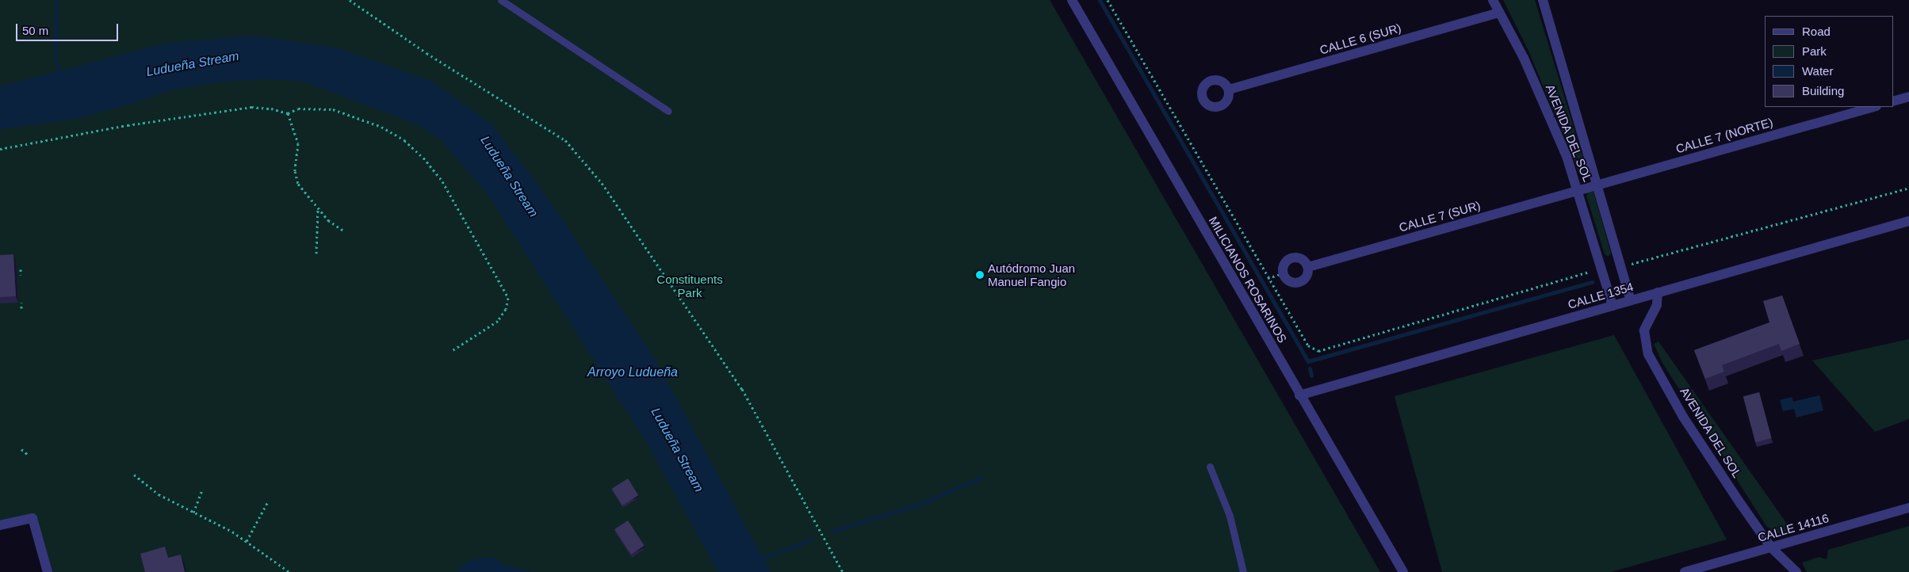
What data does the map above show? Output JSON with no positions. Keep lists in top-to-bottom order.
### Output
{
  "streets": {
    "street": [
      "CALLE 6 (SUR)",
      "AVENIDA DEL SOL",
      "CALLE 7 (NORTE)",
      "CALLE 7 (SUR)",
      "MILICIANOS ROSARINOS",
      "CALLE 1354",
      "CALLE 14116"
    ]
  },
  "crossings": [
    ["CALLE 6 (SUR)", "AVENIDA DEL SOL"],
    ["AVENIDA DEL SOL", "CALLE 7 (NORTE)"],
    ["AVENIDA DEL SOL", "CALLE 7 (SUR)"],
    ["AVENIDA DEL SOL", "CALLE 1354"],
    ["AVENIDA DEL SOL", "CALLE 14116"],
    ["CALLE 7 (NORTE)", "CALLE 7 (SUR)"],
    ["MILICIANOS ROSARINOS", "CALLE 1354"]
  ],
  "water": ["Ludueña Stream", "Arroyo Ludueña"],
  "parks": ["Constituents Park"],
  "places": ["Autódromo Juan Manuel Fangio"],
  "legend": [
    "Road",
    "Park",
    "Water",
    "Building"
  ],
  "scale_bar": "50 m"
}
